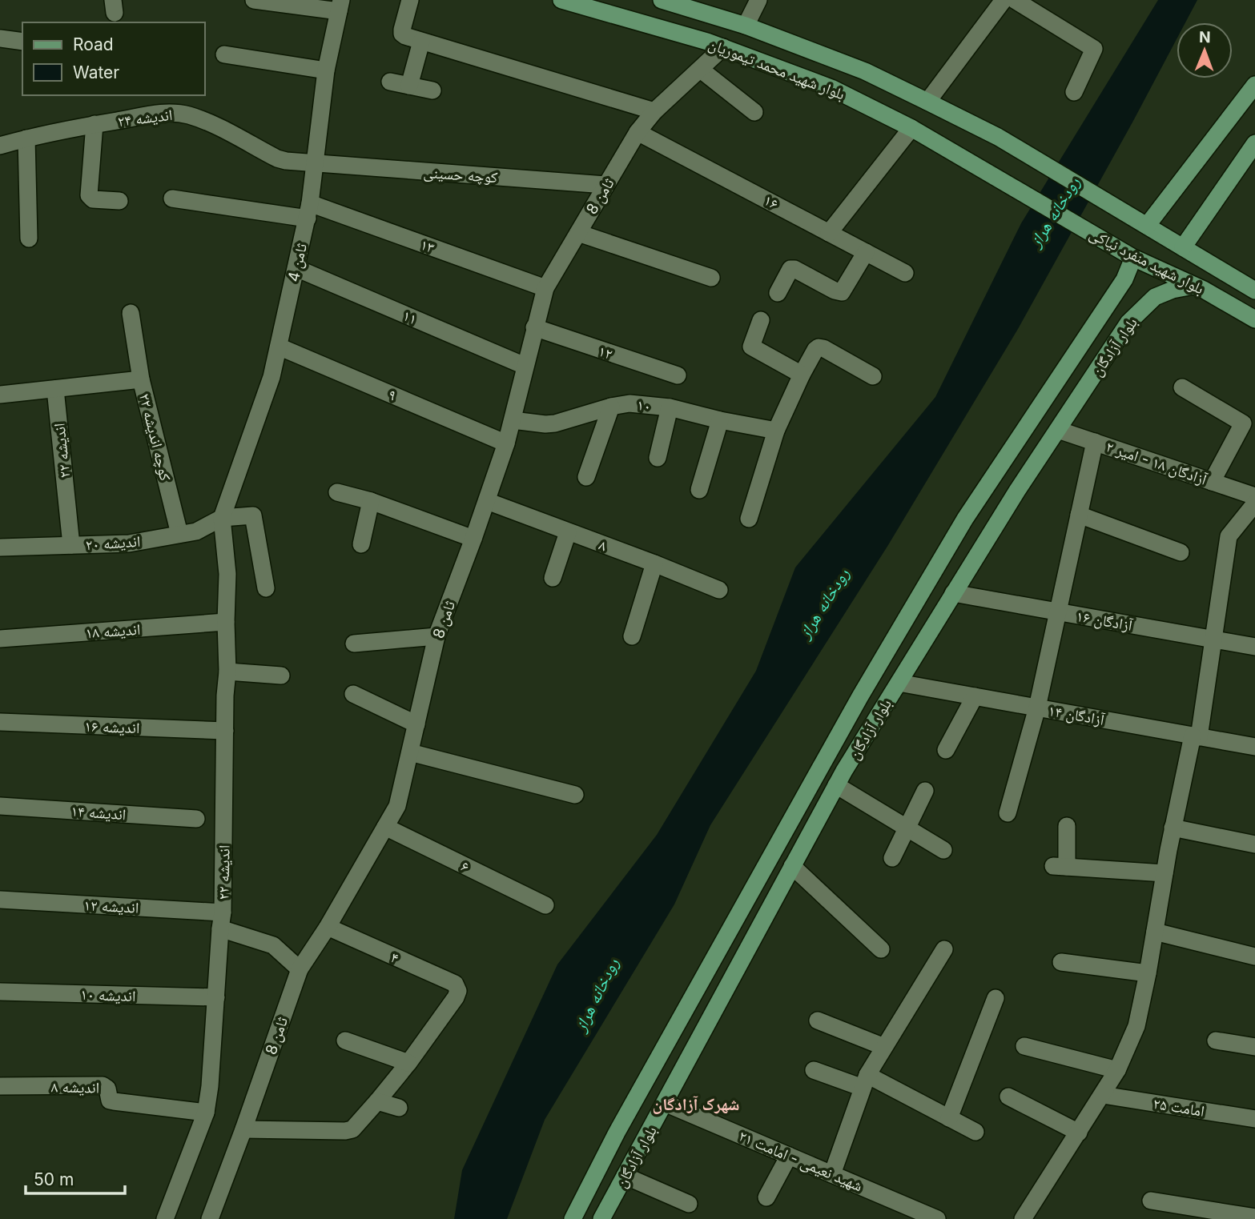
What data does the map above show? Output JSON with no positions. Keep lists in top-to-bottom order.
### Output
{
  "streets": {
    "main road": ["بلوار شهید محمد تیموریان", "بلوار شهید منفرد نیاکی", "بلوار آزادگان"],
    "street": [
      "اندیشه ۲۴",
      "کوچه حسینی",
      "ثامن 8",
      "۱۶",
      "۱۳",
      "ثامن 4",
      "۱۱",
      "۱۲",
      "۹",
      "۱۰",
      "کوچه اندیشه ۲۲",
      "اندیشه ۲۲",
      "آزادگان ۱۸ - امیر ۲",
      "اندیشه ۲۰",
      "۸",
      "آزادگان ۱۶",
      "اندیشه ۱۸",
      "آزادگان ۱۴",
      "اندیشه ۱۶",
      "اندیشه ۱۴",
      "۶",
      "اندیشه ۱۲",
      "۴",
      "اندیشه ۱۰",
      "اندیشه ۸",
      "امامت ۲۵",
      "شهید نعیمی - امامت ۲۱"
    ]
  },
  "crossings": [
    ["بلوار شهید محمد تیموریان", "ثامن 8"],
    ["بلوار شهید محمد تیموریان", "بلوار شهید منفرد نیاکی"],
    ["اندیشه ۲۴", "کوچه حسینی"],
    ["اندیشه ۲۴", "ثامن 4"],
    ["کوچه حسینی", "ثامن 8"],
    ["کوچه حسینی", "ثامن 4"],
    ["ثامن 8", "۱۶"],
    ["ثامن 8", "۱۳"],
    ["ثامن 8", "۱۱"],
    ["ثامن 8", "۱۲"],
    ["ثامن 8", "۹"],
    ["ثامن 8", "۱۰"],
    ["ثامن 8", "۸"],
    ["ثامن 8", "۶"],
    ["ثامن 8", "اندیشه ۱۲"],
    ["ثامن 8", "۴"],
    ["۱۳", "ثامن 4"],
    ["بلوار شهید منفرد نیاکی", "بلوار آزادگان"],
    ["ثامن 4", "۱۱"],
    ["ثامن 4", "۹"],
    ["ثامن 4", "اندیشه ۲۲"],
    ["ثامن 4", "اندیشه ۲۰"],
    ["بلوار آزادگان", "آزادگان ۱۸ - امیر ۲"],
    ["بلوار آزادگان", "آزادگان ۱۶"],
    ["بلوار آزادگان", "آزادگان ۱۴"],
    ["بلوار آزادگان", "شهید نعیمی - امامت ۲۱"],
    ["کوچه اندیشه ۲۲", "اندیشه ۲۲"],
    ["کوچه اندیشه ۲۲", "اندیشه ۲۰"],
    ["اندیشه ۲۲", "اندیشه ۲۰"],
    ["اندیشه ۲۲", "اندیشه ۱۸"],
    ["اندیشه ۲۲", "اندیشه ۱۶"],
    ["اندیشه ۲۲", "اندیشه ۱۲"],
    ["اندیشه ۲۲", "اندیشه ۱۰"],
    ["اندیشه ۲۲", "اندیشه ۸"]
  ],
  "districts": ["شهرک آزادگان"],
  "water": ["رودخانه هراز"],
  "legend": ["Road", "Water"],
  "scale_bar": "50 m",
  "north": "top"
}
